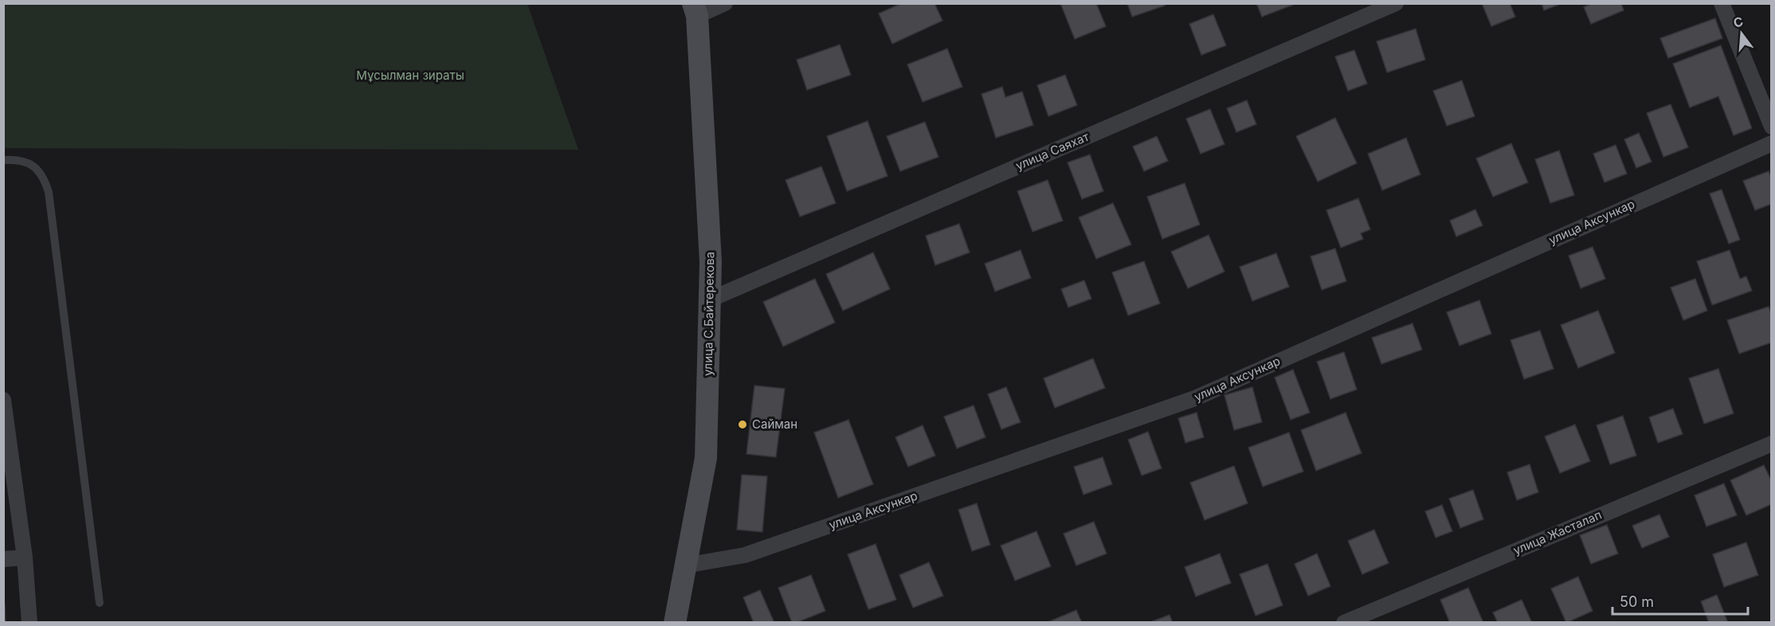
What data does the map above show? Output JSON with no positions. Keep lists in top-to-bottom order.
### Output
{
  "streets": {
    "main road": ["улица С.Байтерекова"],
    "street": ["улица Саяхат", "улица Аксункар", "улица Жасталап"]
  },
  "crossings": [
    ["улица Саяхат", "улица С.Байтерекова"],
    ["улица Аксункар", "улица С.Байтерекова"]
  ],
  "parks": ["Мұсылман зираты"],
  "places": ["Сайман"],
  "scale_bar": "50 m",
  "north": "top"
}
